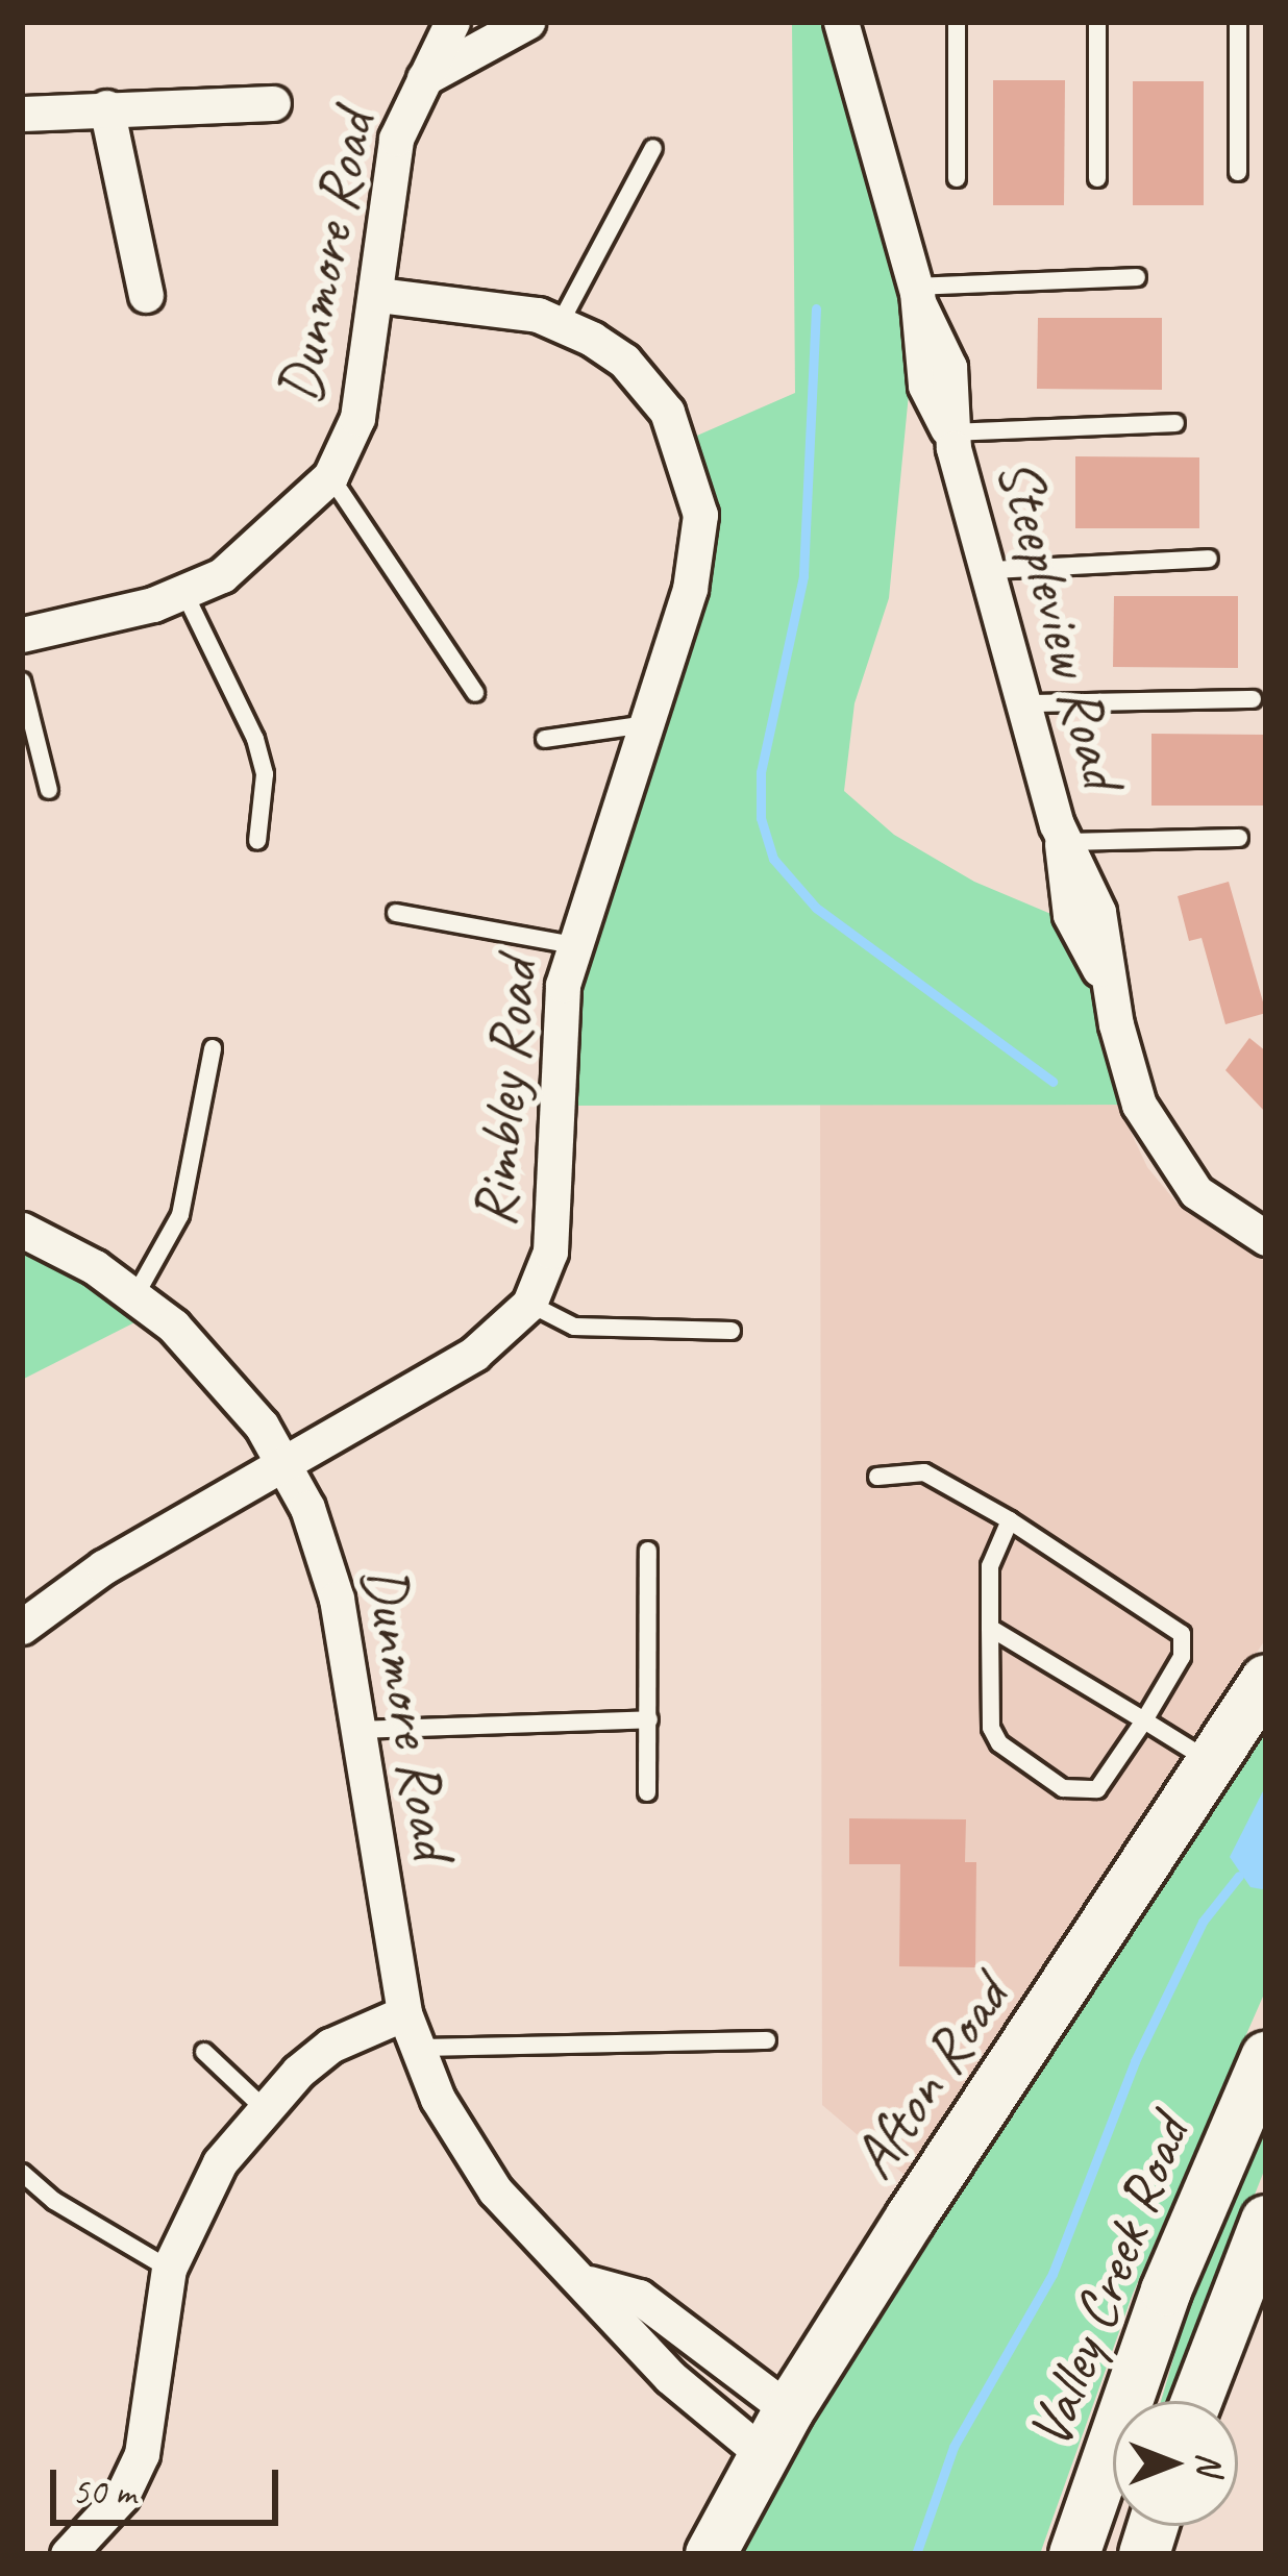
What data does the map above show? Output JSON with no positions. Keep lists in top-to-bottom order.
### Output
{
  "streets": {
    "street": [
      "Dunmore Road",
      "Steepleview Road",
      "Rimbley Road",
      "Afton Road",
      "Valley Creek Road"
    ]
  },
  "crossings": [
    ["Dunmore Road", "Rimbley Road"],
    ["Dunmore Road", "Afton Road"]
  ],
  "scale_bar": "50 m",
  "north": "right"
}
